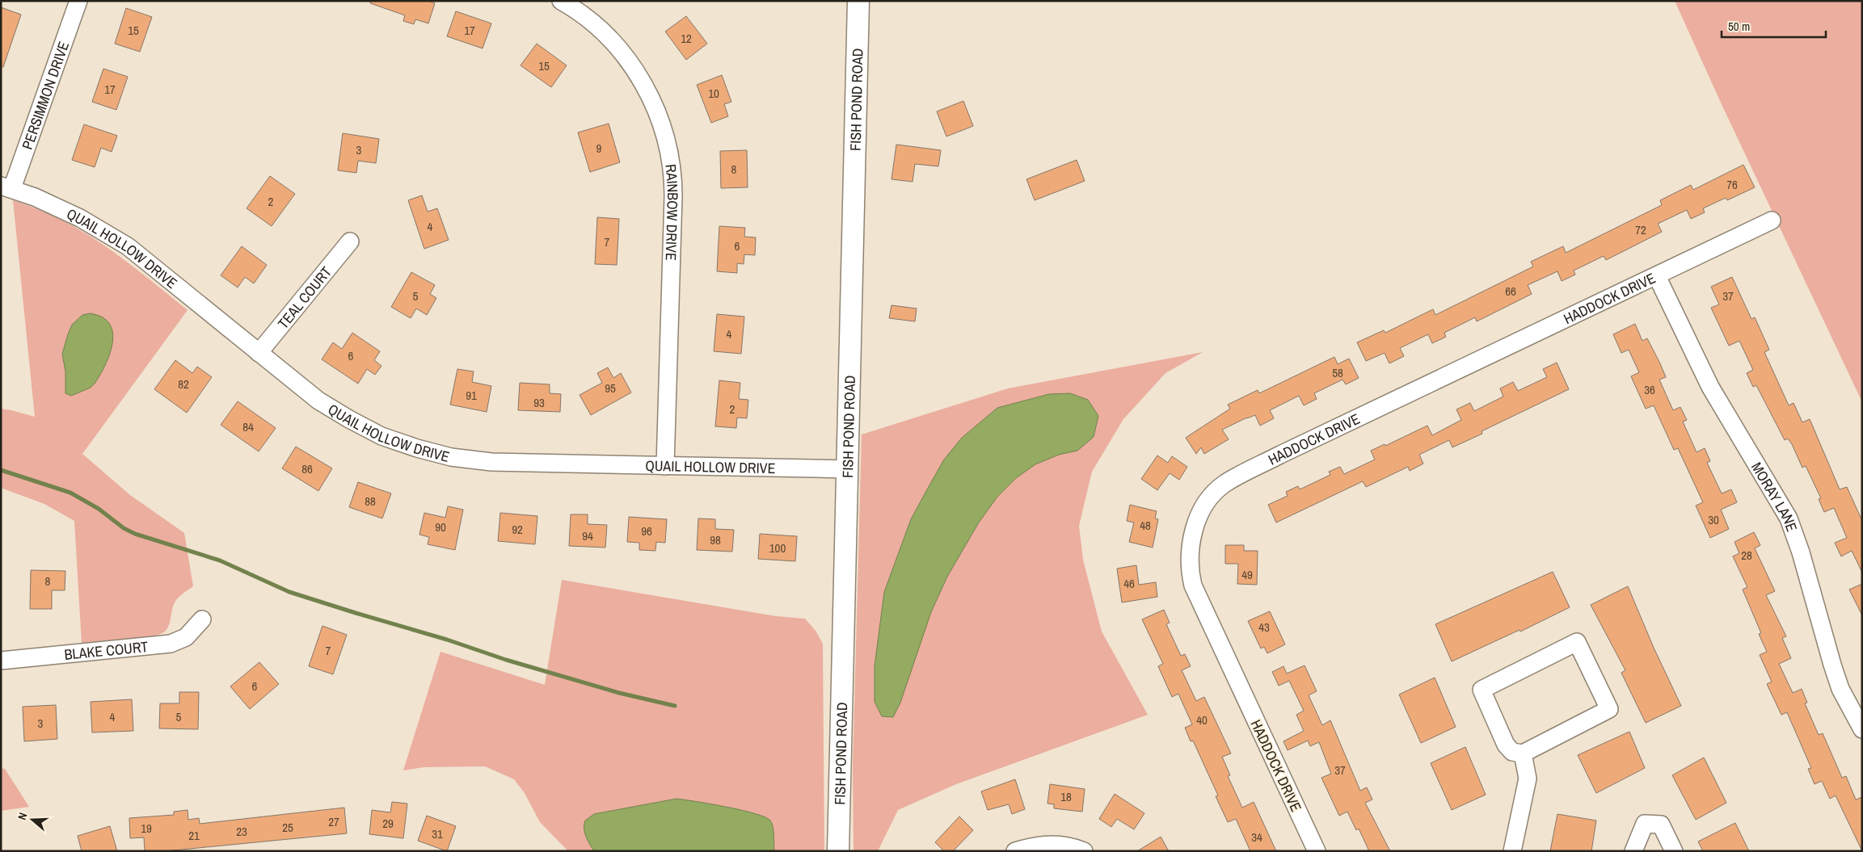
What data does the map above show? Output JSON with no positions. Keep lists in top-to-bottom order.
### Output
{
  "streets": {
    "street": [
      "PERSIMMON DRIVE",
      "FISH POND ROAD",
      "RAINBOW DRIVE",
      "QUAIL HOLLOW DRIVE",
      "TEAL COURT",
      "HADDOCK DRIVE",
      "MORAY LANE",
      "BLAKE COURT"
    ]
  },
  "crossings": [
    ["PERSIMMON DRIVE", "QUAIL HOLLOW DRIVE"],
    ["FISH POND ROAD", "QUAIL HOLLOW DRIVE"],
    ["RAINBOW DRIVE", "QUAIL HOLLOW DRIVE"],
    ["QUAIL HOLLOW DRIVE", "TEAL COURT"],
    ["HADDOCK DRIVE", "MORAY LANE"]
  ],
  "house_numbers": [
    "15",
    "17",
    "12",
    "15",
    "17",
    "10",
    "9",
    "3",
    "8",
    "76",
    "2",
    "4",
    "72",
    "7",
    "6",
    "66",
    "5",
    "37",
    "4",
    "6",
    "58",
    "82",
    "95",
    "36",
    "91",
    "93",
    "2",
    "84",
    "86",
    "88",
    "30",
    "48",
    "90",
    "92",
    "96",
    "94",
    "98",
    "100",
    "28",
    "49",
    "8",
    "46",
    "43",
    "7",
    "6",
    "4",
    "5",
    "40",
    "3",
    "37",
    "18",
    "27",
    "29",
    "25",
    "19",
    "23",
    "31",
    "21",
    "34"
  ],
  "scale_bar": "50 m",
  "north": "left"
}
